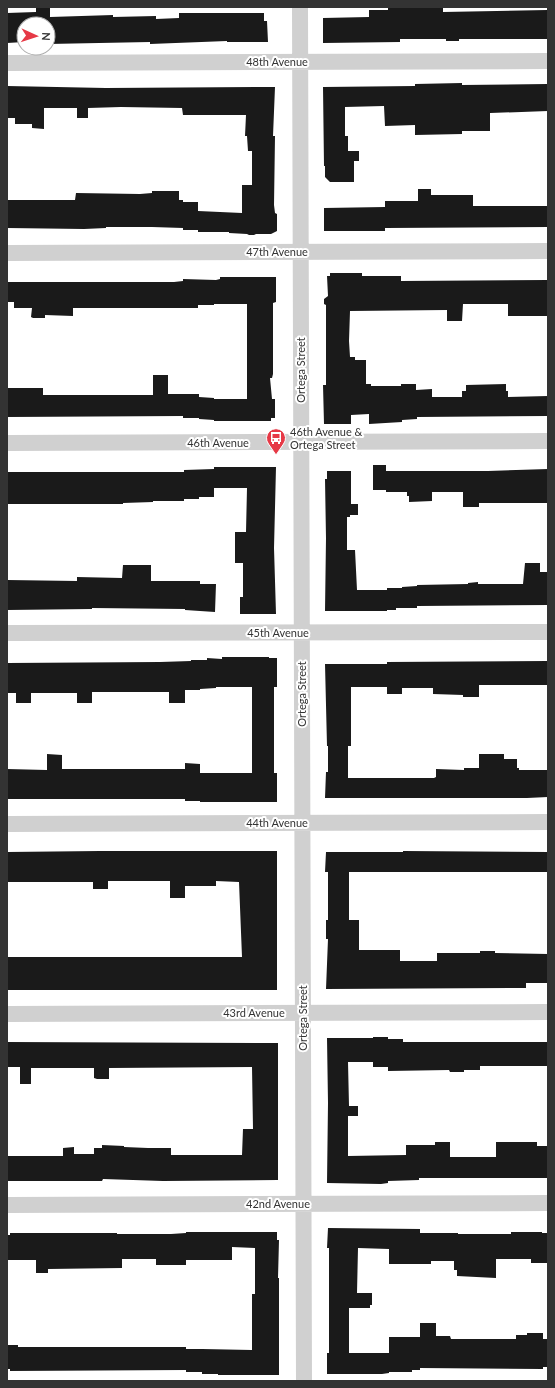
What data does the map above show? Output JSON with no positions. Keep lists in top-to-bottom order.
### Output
{
  "streets": {
    "street": [
      "48th Avenue",
      "47th Avenue",
      "Ortega Street",
      "46th Avenue",
      "45th Avenue",
      "44th Avenue",
      "43rd Avenue",
      "42nd Avenue"
    ]
  },
  "crossings": [
    ["48th Avenue", "Ortega Street"],
    ["47th Avenue", "Ortega Street"],
    ["Ortega Street", "46th Avenue"],
    ["Ortega Street", "45th Avenue"],
    ["Ortega Street", "44th Avenue"],
    ["Ortega Street", "43rd Avenue"],
    ["Ortega Street", "42nd Avenue"]
  ],
  "places": {
    "bus stop": ["46th Avenue & Ortega Street"]
  },
  "north": "right"
}
